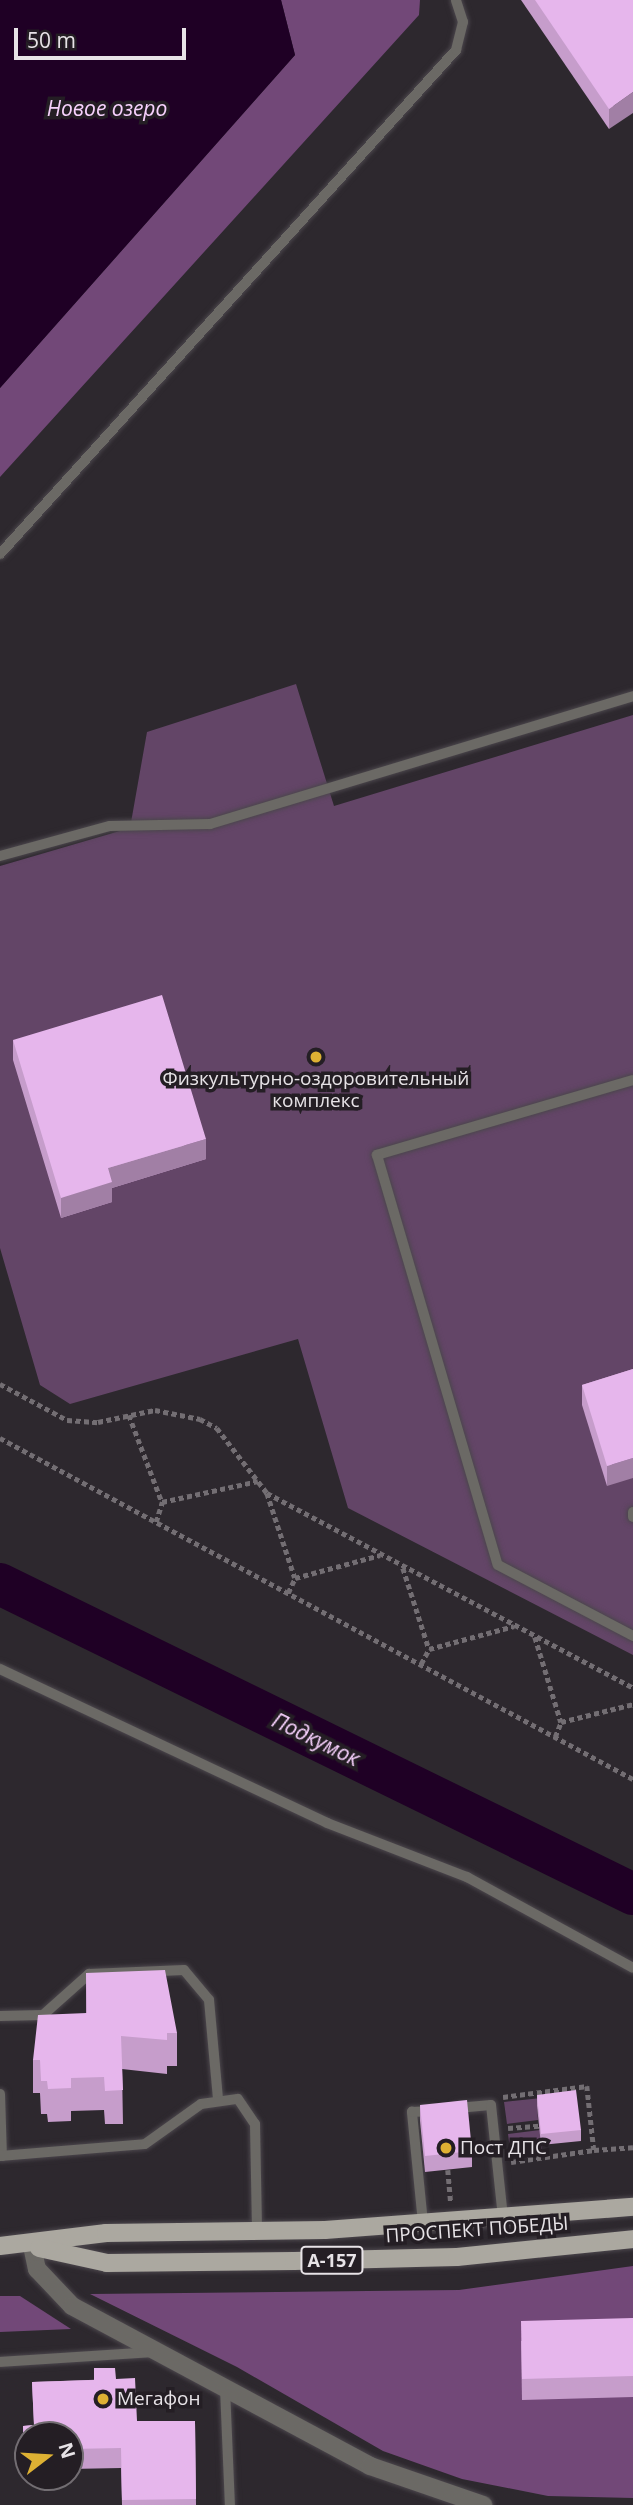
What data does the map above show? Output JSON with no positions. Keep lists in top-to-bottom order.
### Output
{
  "streets": {
    "main road": ["ПРОСПЕКТ ПОБЕДЫ", "А-157"]
  },
  "water": ["Новое озеро", "Подкумок"],
  "places": ["Физкультурно-оздоровительный комплекс", "Пост ДПС", "Мегафон"],
  "scale_bar": "50 m",
  "north": "right"
}
